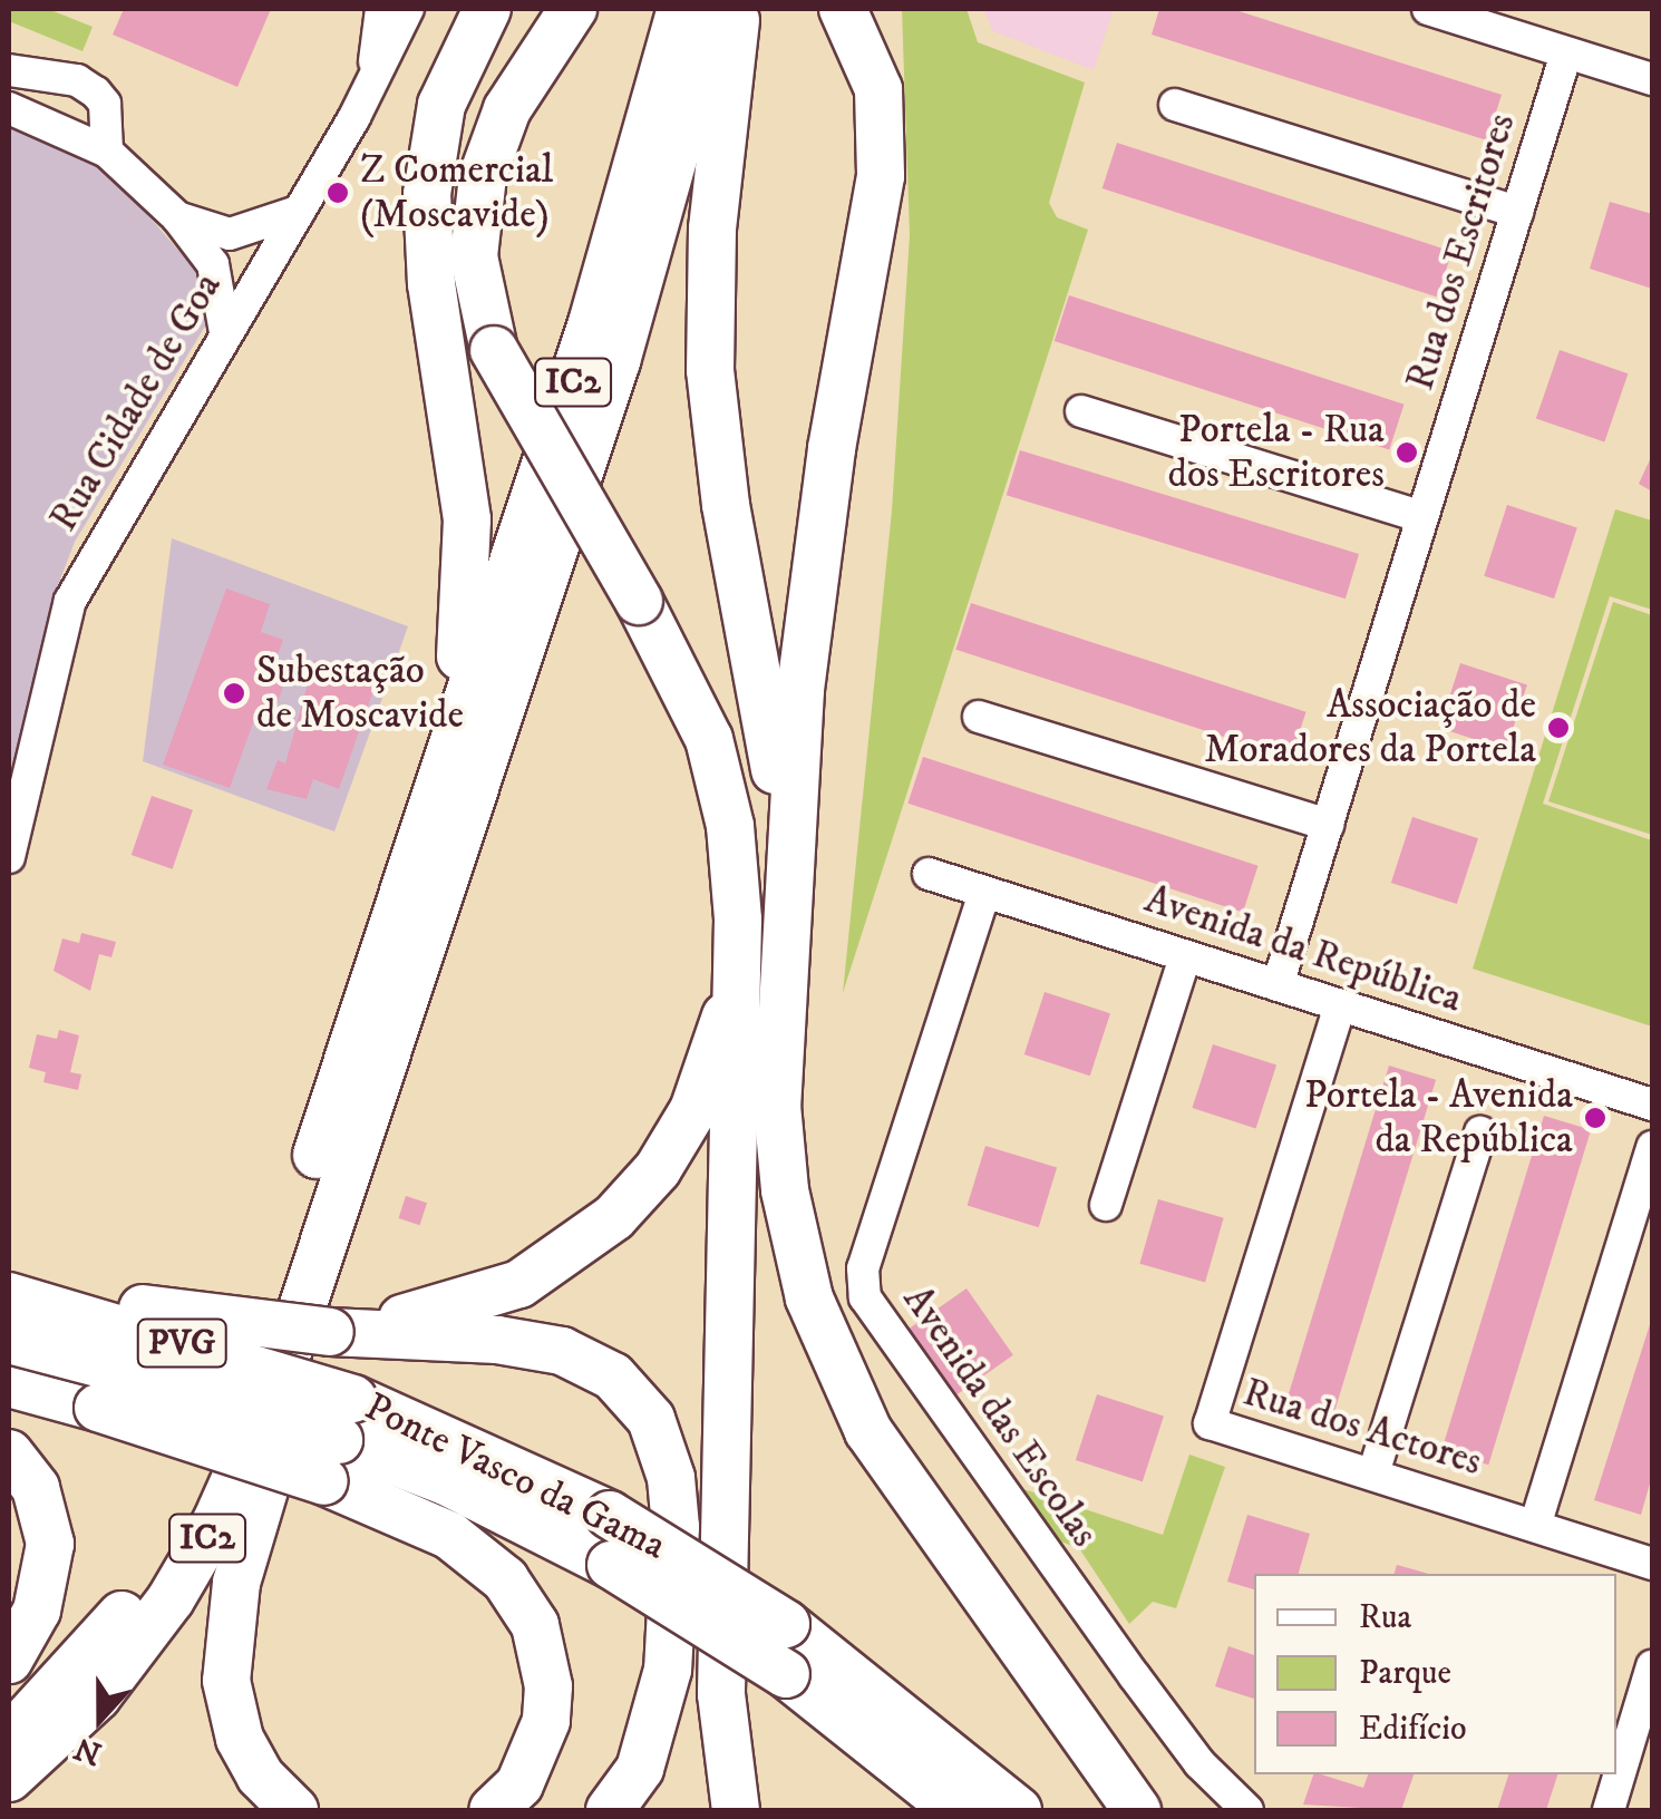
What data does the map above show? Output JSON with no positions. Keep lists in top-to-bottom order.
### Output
{
  "streets": {
    "highway": ["IC2", "PVG", "Ponte Vasco da Gama"],
    "street": [
      "Rua dos Escritores",
      "Rua Cidade de Goa",
      "Avenida da República",
      "Avenida das Escolas",
      "Rua dos Actores"
    ]
  },
  "crossings": [
    ["Rua dos Escritores", "Avenida da República"],
    ["Avenida da República", "Avenida das Escolas"],
    ["Avenida da República", "Rua dos Actores"]
  ],
  "places": [
    "Z Comercial (Moscavide)",
    "Portela - Rua dos Escritores",
    "Subestação de Moscavide",
    "Associação de Moradores da Portela",
    "Portela - Avenida da República"
  ],
  "legend": ["Rua", "Parque", "Edifício"],
  "north": "bottom"
}
